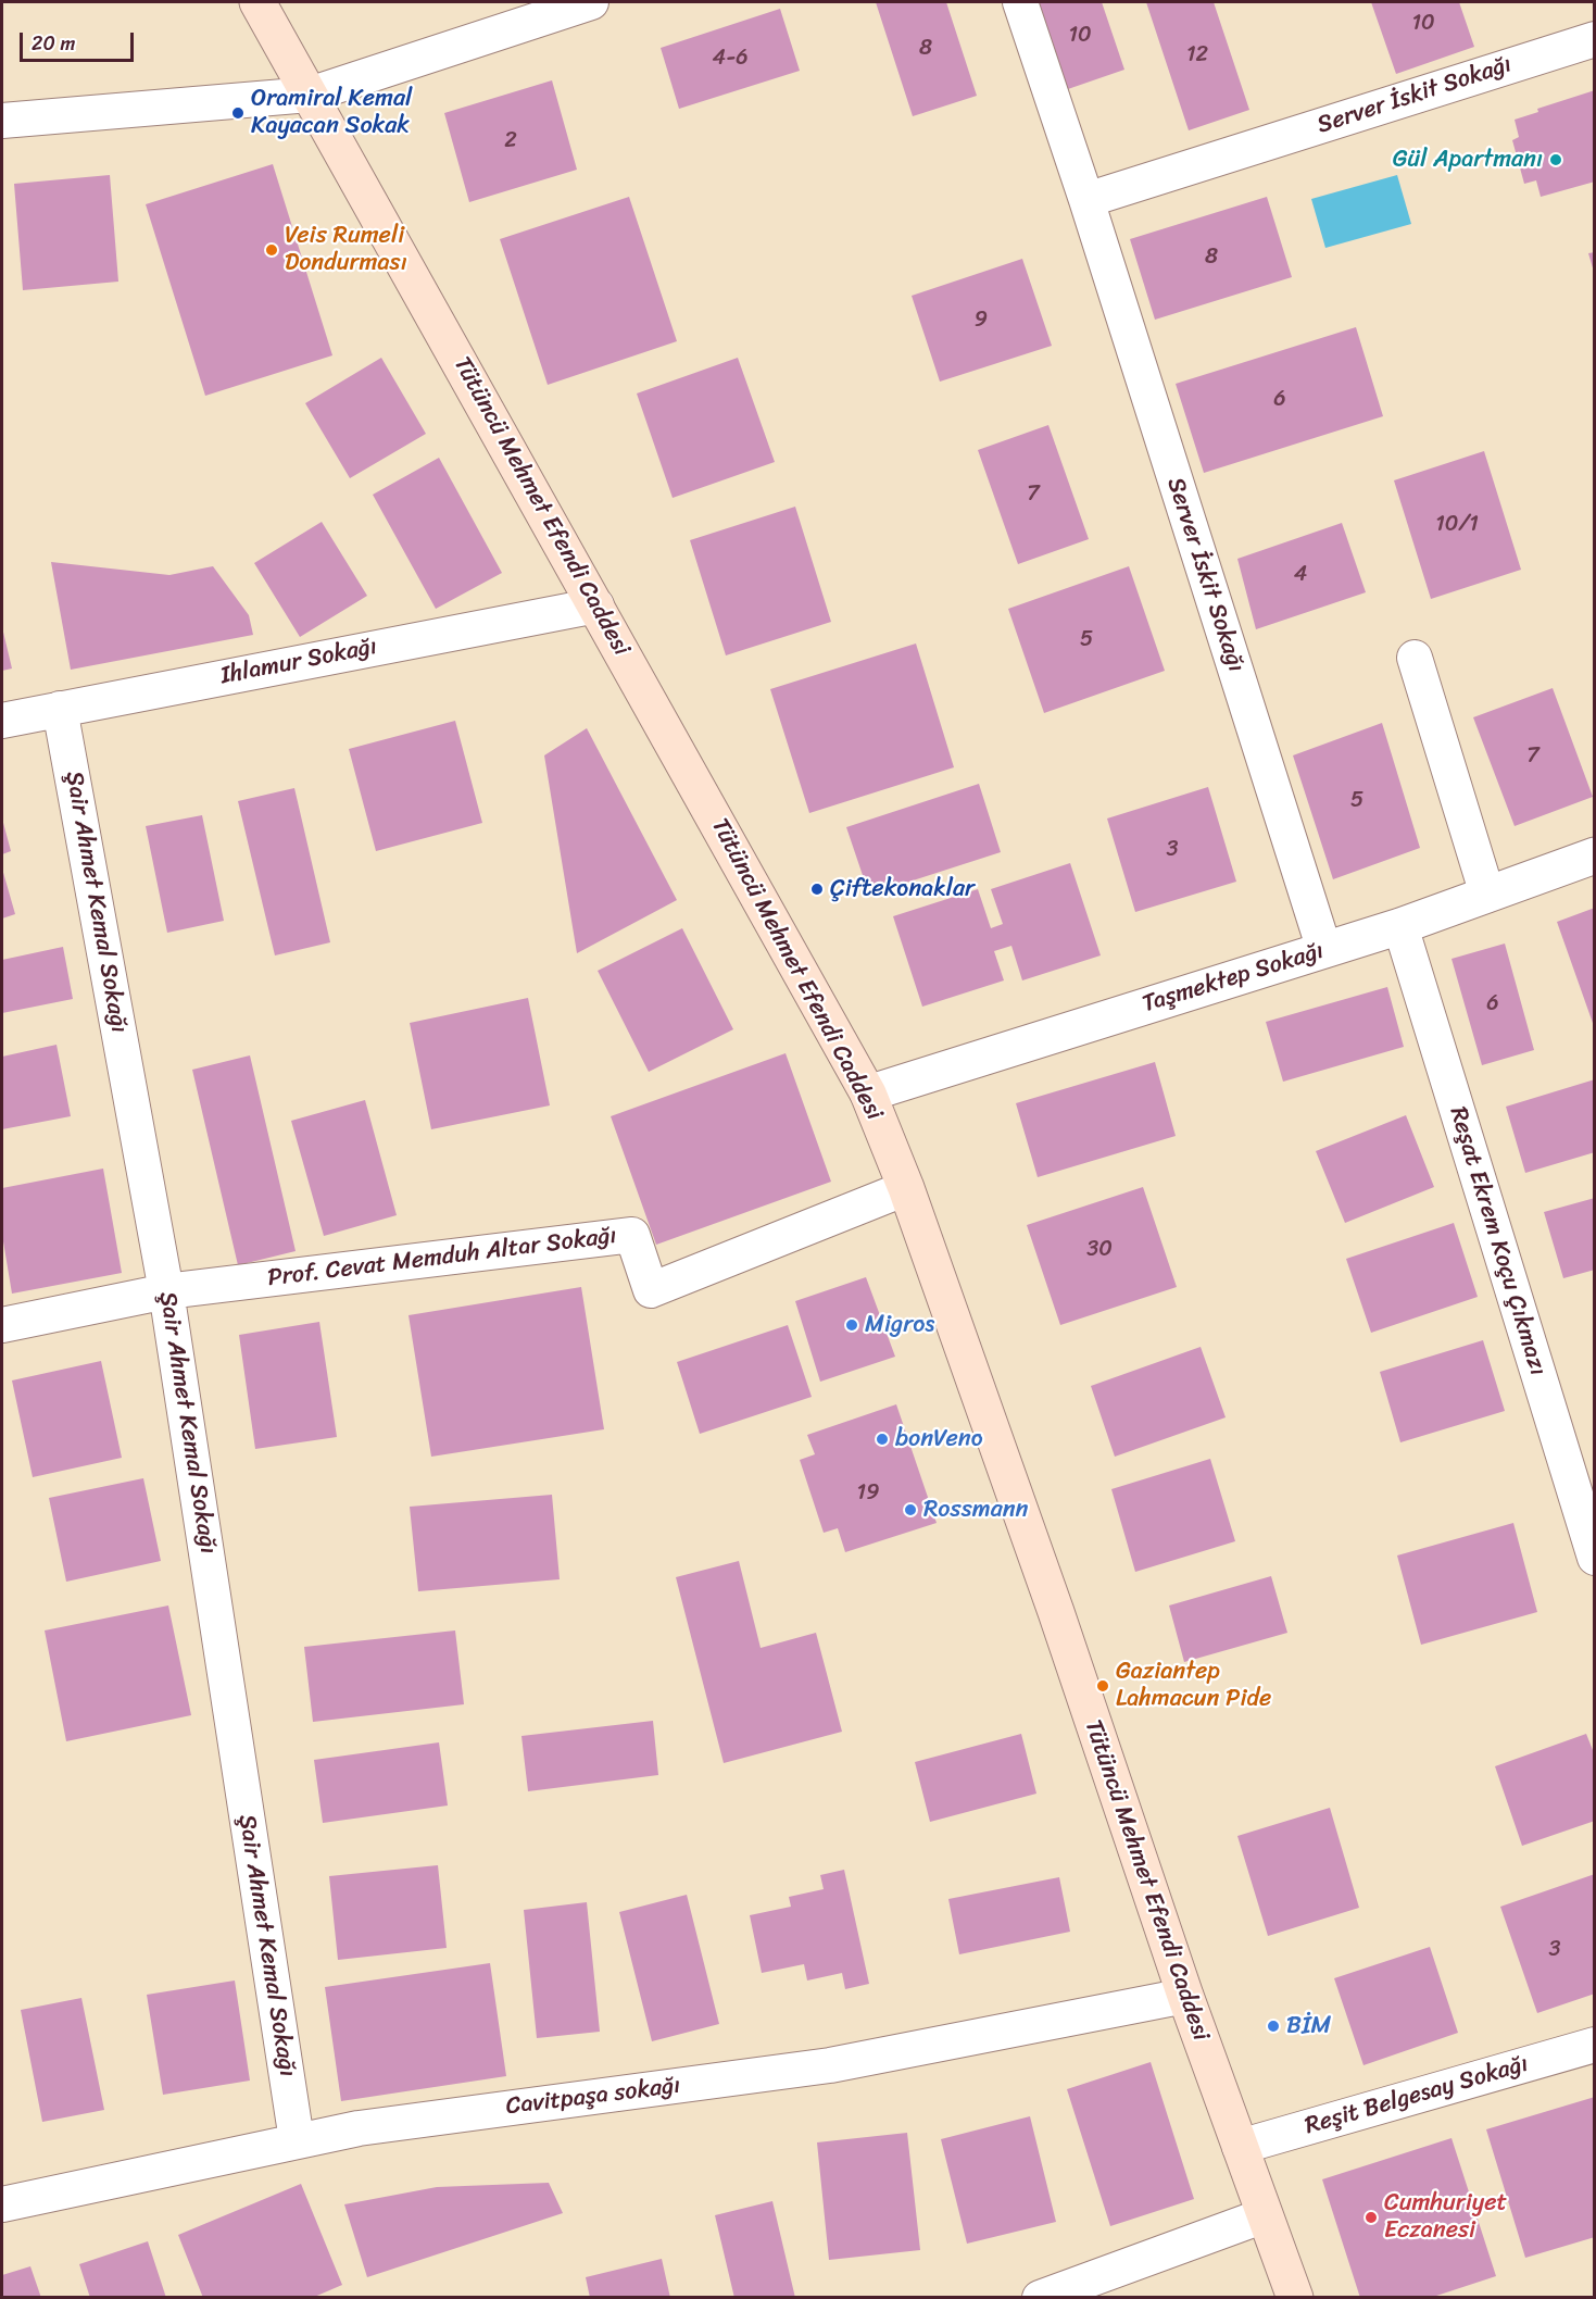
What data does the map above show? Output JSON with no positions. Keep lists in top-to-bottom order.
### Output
{
  "streets": {
    "main road": ["Tütüncü Mehmet Efendi Caddesi"],
    "street": [
      "Server İskit Sokağı",
      "Ihlamur Sokağı",
      "Şair Ahmet Kemal Sokağı",
      "Taşmektep Sokağı",
      "Reşat Ekrem Koçu Çıkmazı",
      "Prof. Cevat Memduh Altar Sokağı",
      "Reşit Belgesay Sokağı",
      "Cavitpaşa sokağı"
    ]
  },
  "crossings": [
    ["Server İskit Sokağı", "Taşmektep Sokağı"],
    ["Tütüncü Mehmet Efendi Caddesi", "Ihlamur Sokağı"],
    ["Tütüncü Mehmet Efendi Caddesi", "Taşmektep Sokağı"],
    ["Tütüncü Mehmet Efendi Caddesi", "Prof. Cevat Memduh Altar Sokağı"],
    ["Tütüncü Mehmet Efendi Caddesi", "Reşit Belgesay Sokağı"],
    ["Tütüncü Mehmet Efendi Caddesi", "Cavitpaşa sokağı"],
    ["Ihlamur Sokağı", "Şair Ahmet Kemal Sokağı"],
    ["Şair Ahmet Kemal Sokağı", "Prof. Cevat Memduh Altar Sokağı"],
    ["Şair Ahmet Kemal Sokağı", "Cavitpaşa sokağı"],
    ["Taşmektep Sokağı", "Reşat Ekrem Koçu Çıkmazı"]
  ],
  "places": [
    "Oramiral Kemal Kayacan Sokak",
    "Gül Apartmanı",
    "Veis Rumeli Dondurması",
    "Çiftekonaklar",
    "Migros",
    "bonVeno",
    "Rossmann",
    "Gaziantep Lahmacun Pide",
    "BİM",
    "Cumhuriyet Eczanesi"
  ],
  "house_numbers": [
    "10",
    "10",
    "8",
    "12",
    "4-6",
    "2",
    "8",
    "9",
    "6",
    "7",
    "10/1",
    "4",
    "5",
    "7",
    "5",
    "3",
    "6",
    "30",
    "19",
    "3"
  ],
  "scale_bar": "20 m"
}
